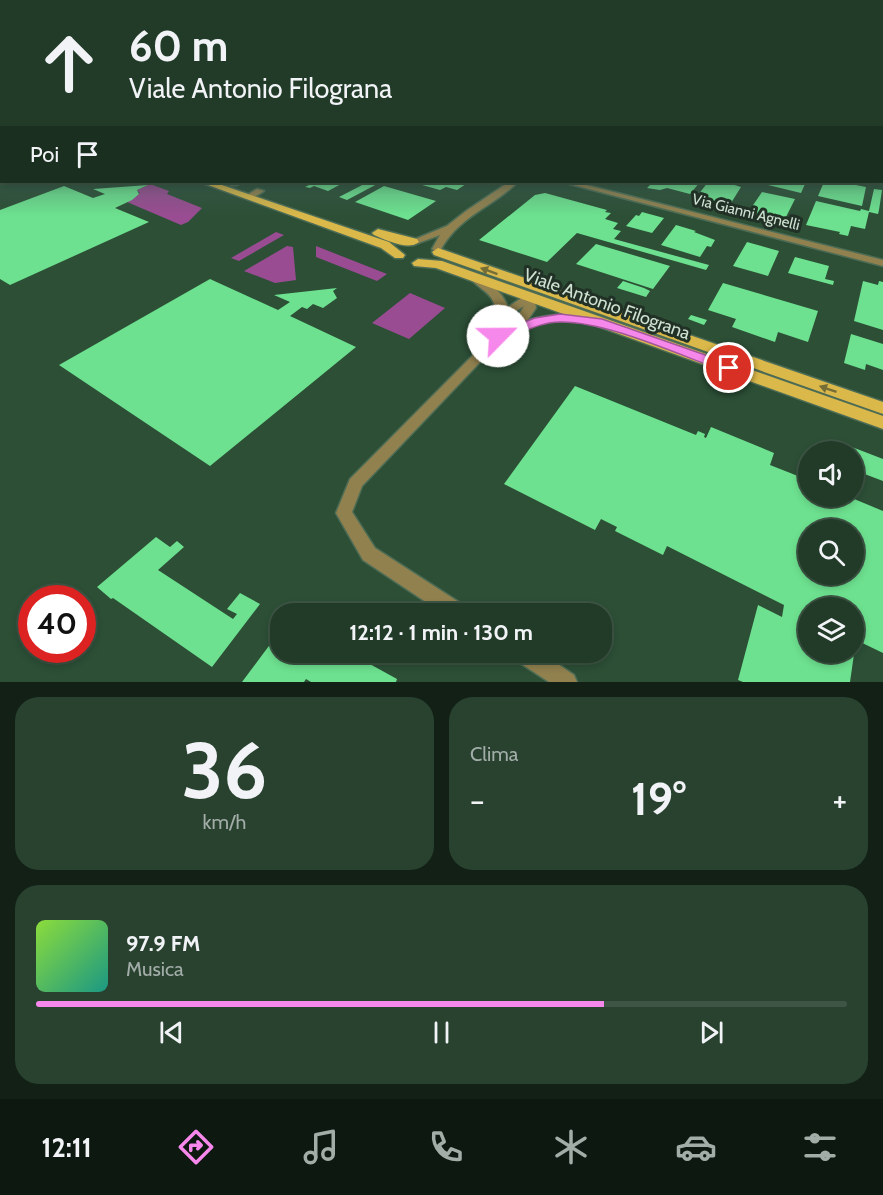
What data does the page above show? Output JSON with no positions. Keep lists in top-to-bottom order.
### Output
{
  "streets": {
    "main road": ["Viale Antonio Filograna"],
    "street": ["Via Gianni Agnelli"]
  },
  "page": {
    "turn": ["60 m", "Viale Antonio Filograna"],
    "then": "Poi",
    "limit": "40",
    "trip": "12:12 · 1 min · 130 m",
    "tile": [
      ["36", "km/h"],
      "Clima"
    ],
    "heat": ["−", "19°", "+"],
    "song": ["97.9 FM", "Musica"],
    "tabs": "12:11"
  }
}
